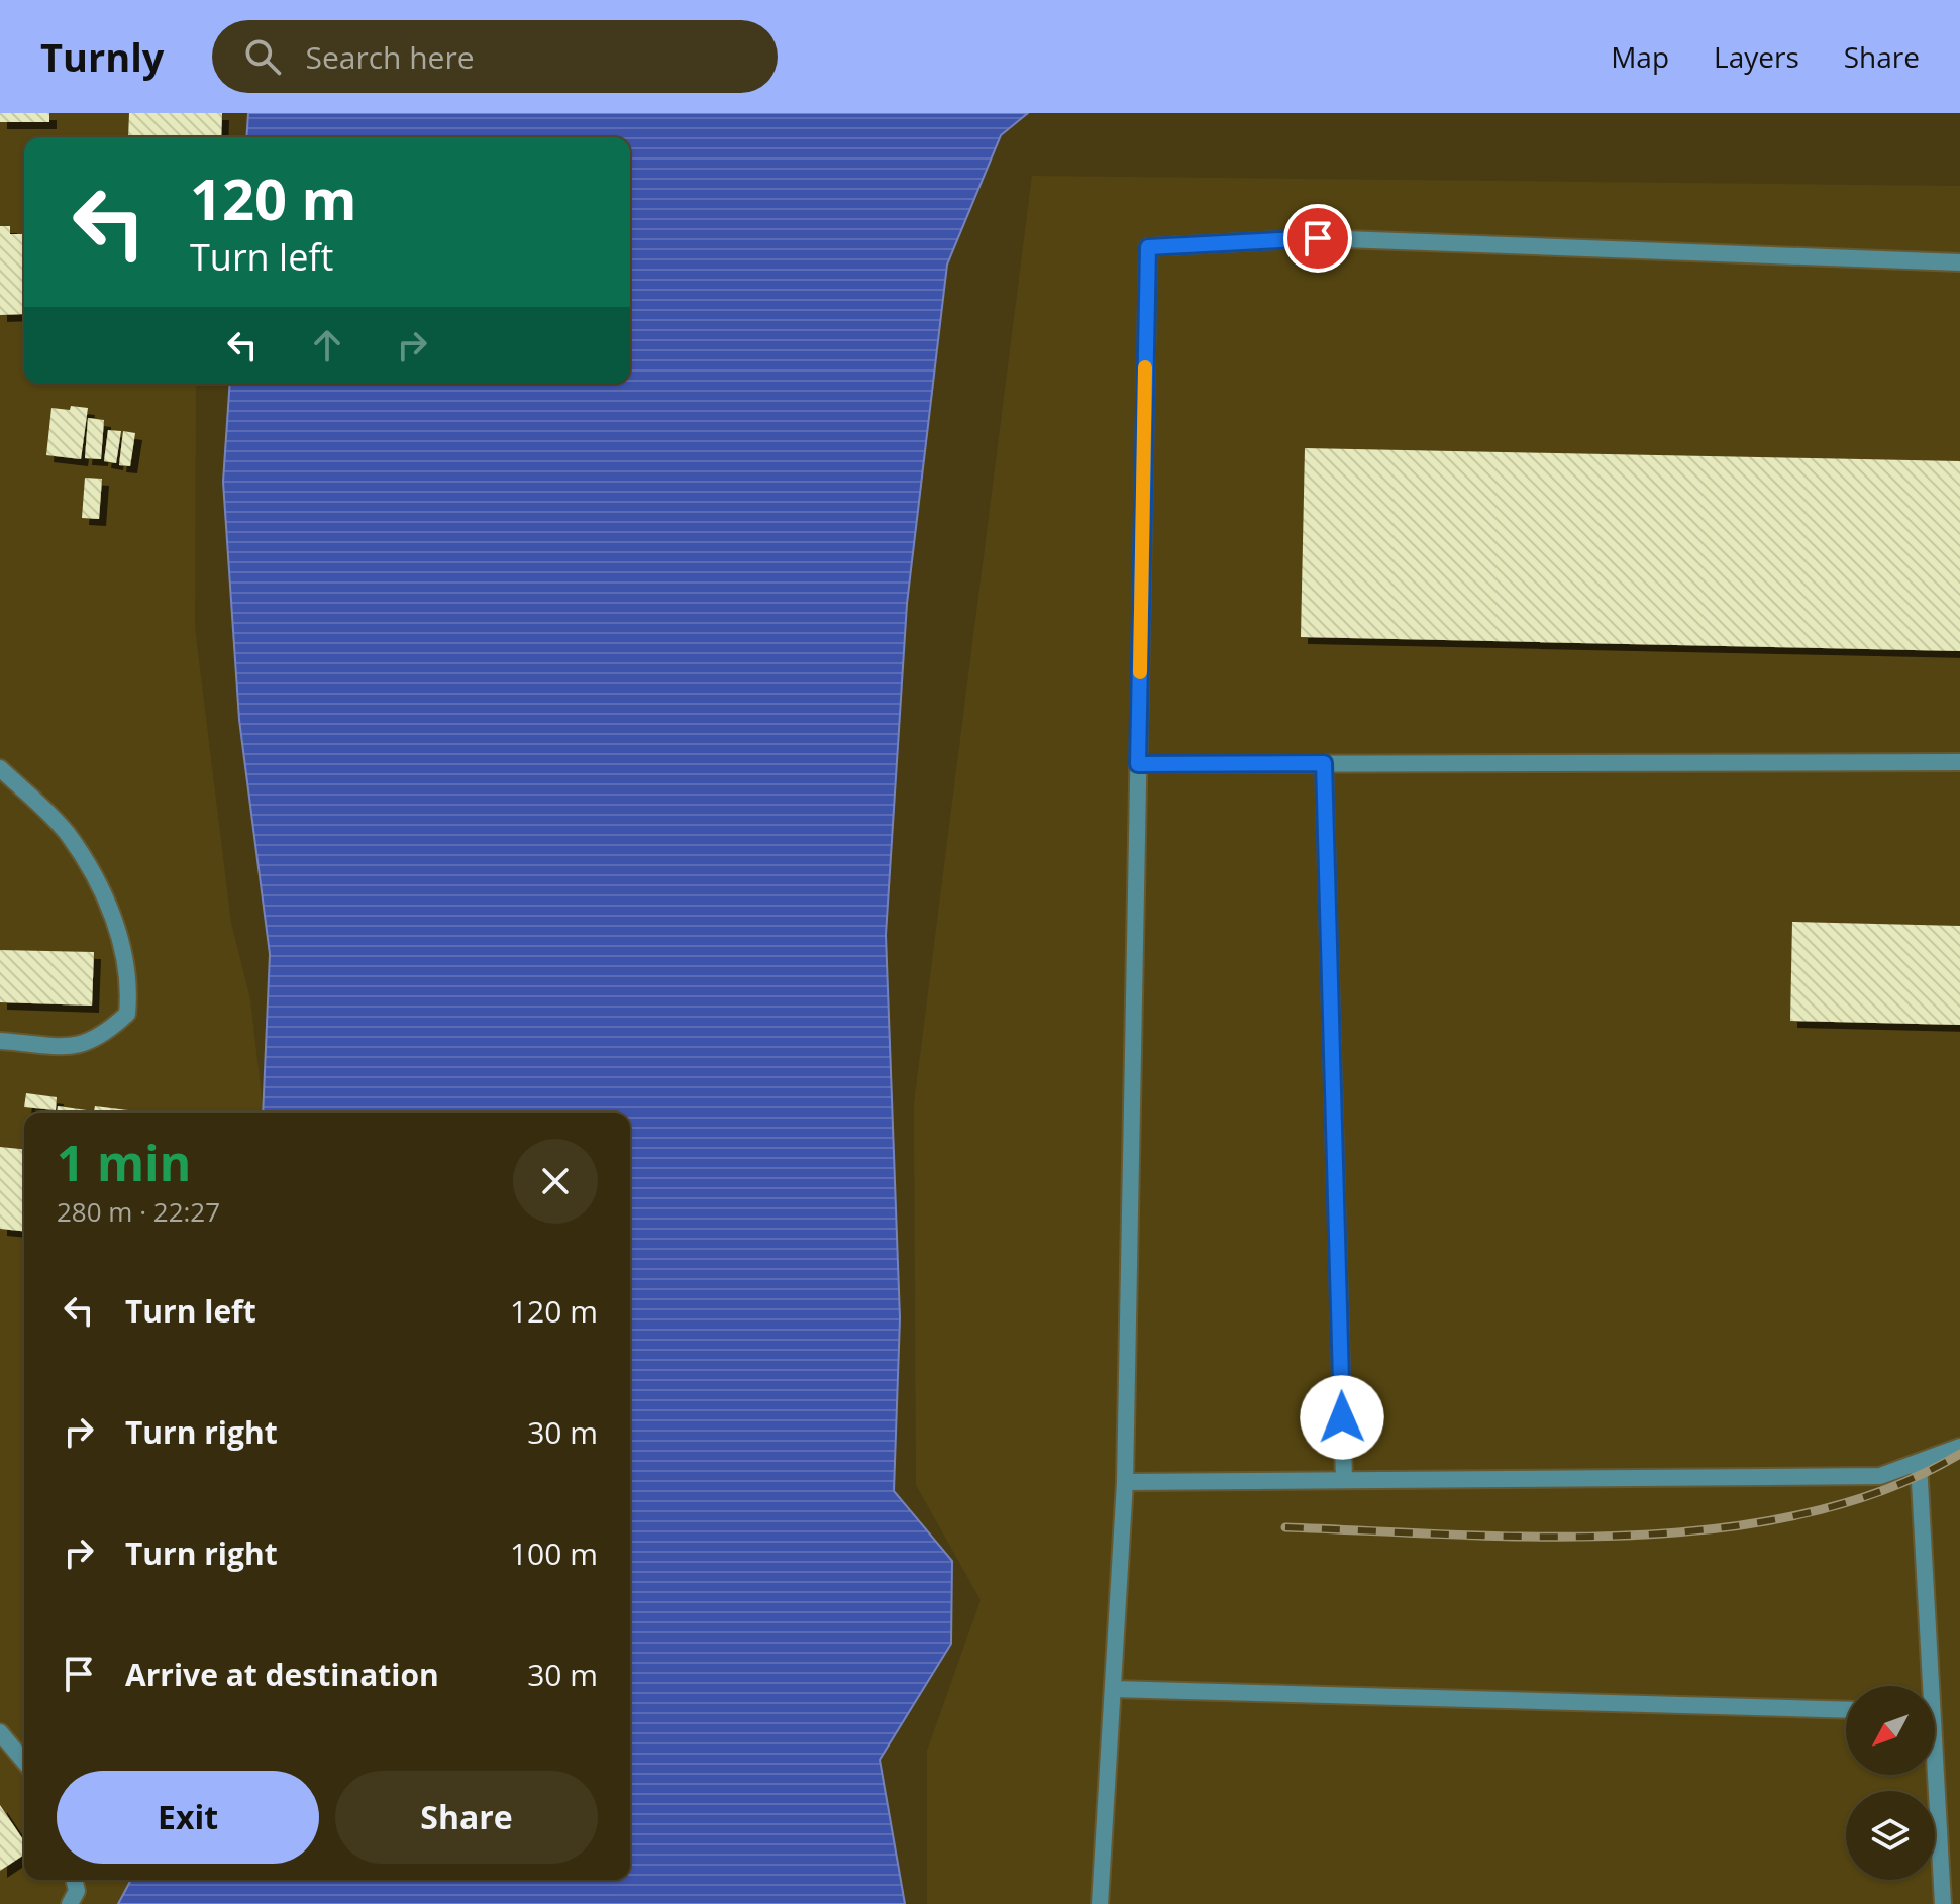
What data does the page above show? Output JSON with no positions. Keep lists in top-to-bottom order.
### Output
{
  "north": "bottom left",
  "page": {
    "header": "Turnly",
    "search": "Search here",
    "nav": ["Map", "Layers", "Share"],
    "turn": ["120 m", "Turn left"],
    "heading": ["1 min", "280 m · 22:27"],
    "list": [
      {
        "name": "Turn left",
        "value": "120 m"
      },
      {
        "name": "Turn right",
        "value": "30 m"
      },
      {
        "name": "Turn right",
        "value": "100 m"
      },
      {
        "name": "Arrive at destination",
        "value": "30 m"
      }
    ],
    "buttons": ["Exit", "Share"]
  }
}
